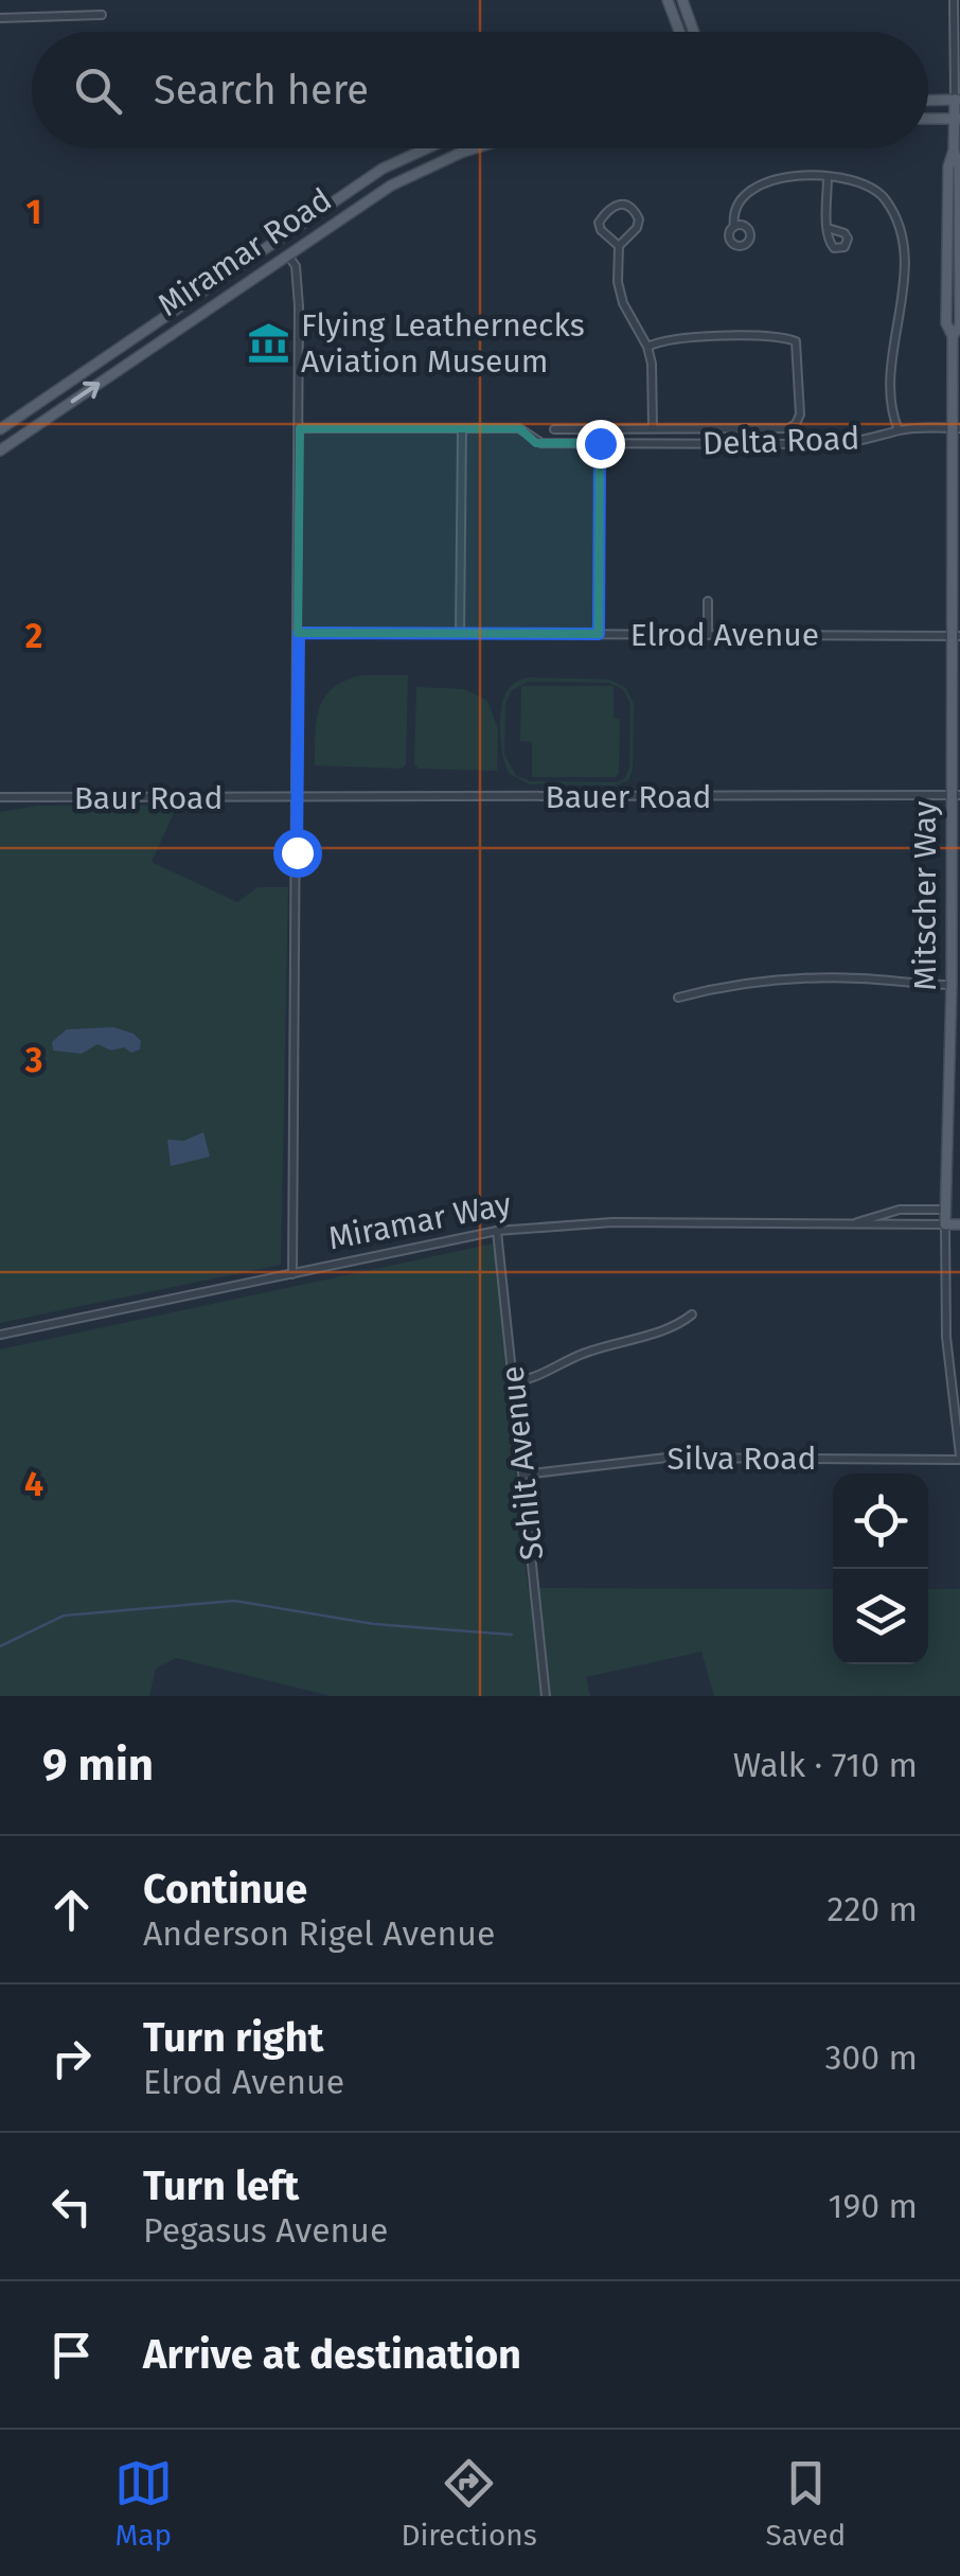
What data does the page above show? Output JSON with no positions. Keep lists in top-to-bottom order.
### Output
{
  "streets": {
    "main road": ["Miramar Road", "Mitscher Way", "Miramar Way"],
    "street": [
      "Delta Road",
      "Elrod Avenue",
      "Bauer Road",
      "Baur Road",
      "Silva Road",
      "Schilt Avenue"
    ]
  },
  "crossings": [
    ["Delta Road", "Mitscher Way"],
    ["Elrod Avenue", "Mitscher Way"],
    ["Bauer Road", "Baur Road"],
    ["Bauer Road", "Mitscher Way"],
    ["Mitscher Way", "Miramar Way"],
    ["Mitscher Way", "Silva Road"],
    ["Miramar Way", "Schilt Avenue"],
    ["Silva Road", "Schilt Avenue"]
  ],
  "places": {
    "museum": ["Flying Leathernecks Aviation Museum"]
  },
  "page": {
    "search": "Search here",
    "heading": ["9 min", "Walk · 710 m"],
    "list": [
      ["Continue", "Anderson Rigel Avenue", "220 m"],
      ["Turn right", "Elrod Avenue", "300 m"],
      ["Turn left", "Pegasus Avenue", "190 m"],
      "Arrive at destination"
    ],
    "nav": ["Map", "Directions", "Saved"]
  },
  "grid": {
    "rows": [
      "1",
      "2",
      "3",
      "4"
    ]
  }
}
